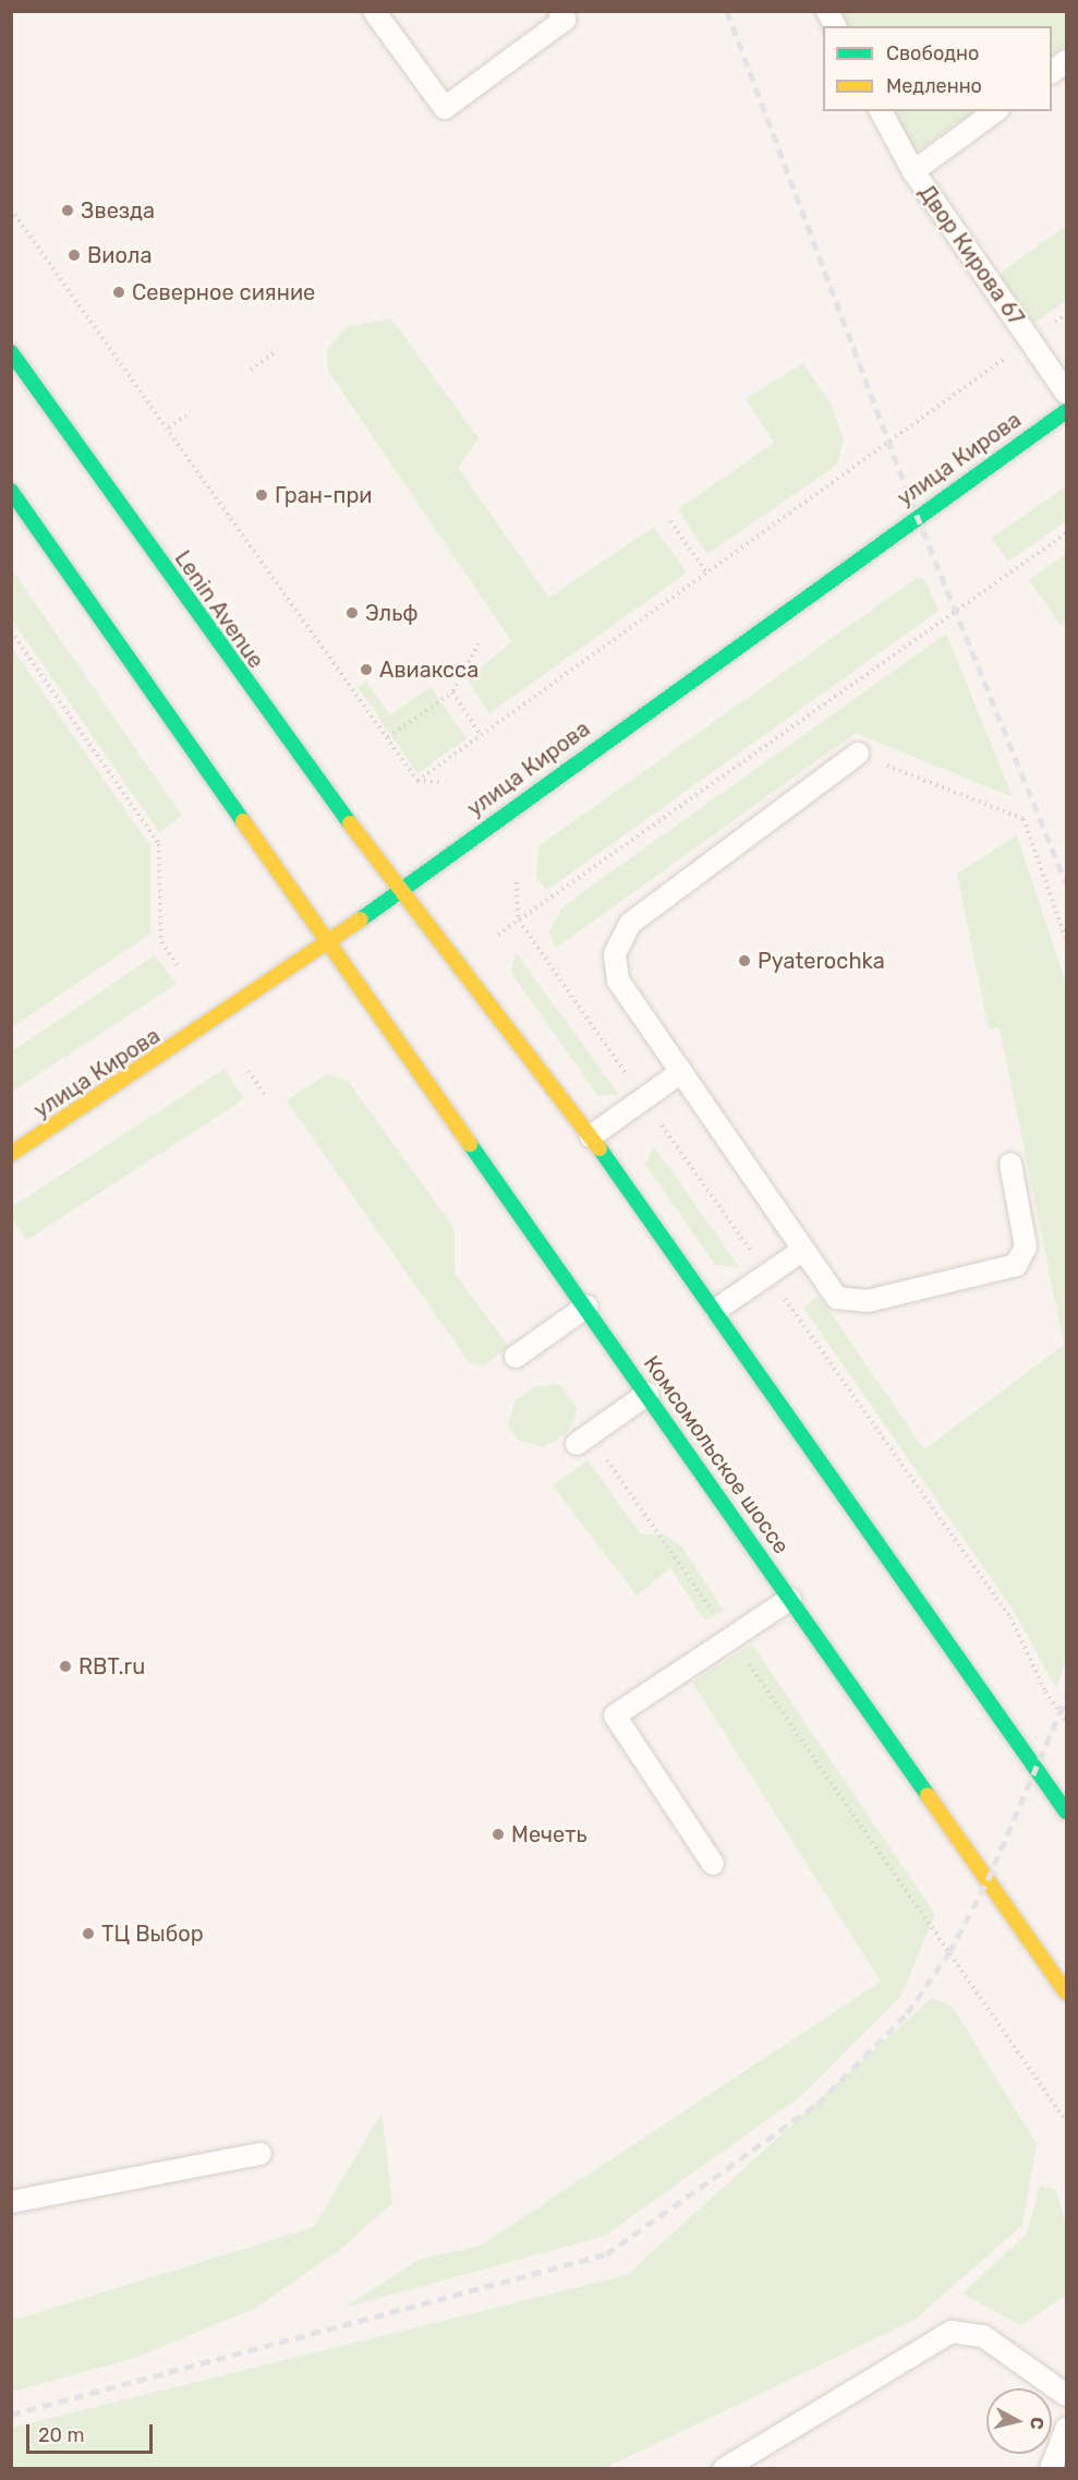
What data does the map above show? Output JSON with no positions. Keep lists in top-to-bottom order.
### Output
{
  "streets": {
    "main road": ["улица Кирова", "Lenin Avenue", "Комсомольское шоссе"],
    "lane": ["Двор Кирова 67"]
  },
  "crossings": [
    ["улица Кирова", "Lenin Avenue"],
    ["улица Кирова", "Комсомольское шоссе"]
  ],
  "places": [
    "Звезда",
    "Виола",
    "Северное сияние",
    "Гран-при",
    "Эльф",
    "Авиаксса",
    "Pyaterochka",
    "RBT.ru",
    "Мечеть",
    "ТЦ Выбор"
  ],
  "legend": ["Свободно", "Медленно"],
  "scale_bar": "20 m",
  "north": "right"
}
